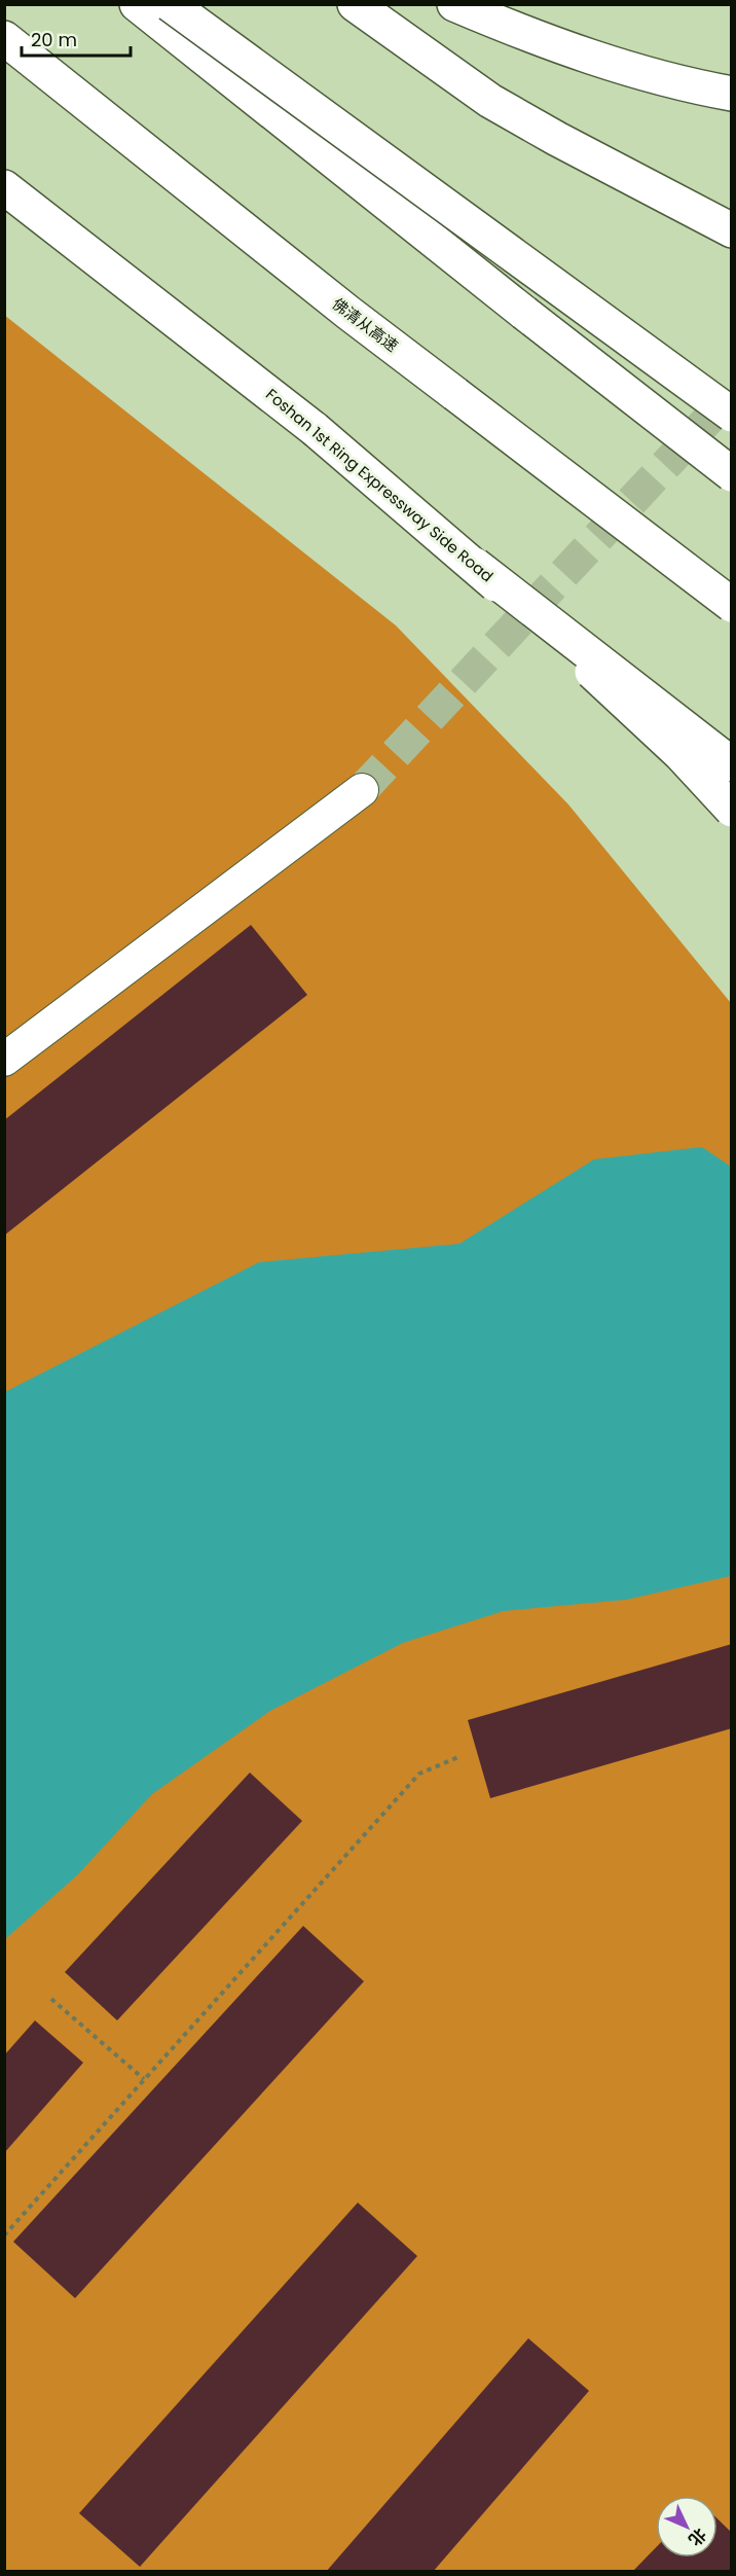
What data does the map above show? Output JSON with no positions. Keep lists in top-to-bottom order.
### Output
{
  "streets": {
    "main road": ["佛清从高速", "Foshan 1st Ring Expressway Side Road"]
  },
  "scale_bar": "20 m",
  "north": "bottom right"
}
